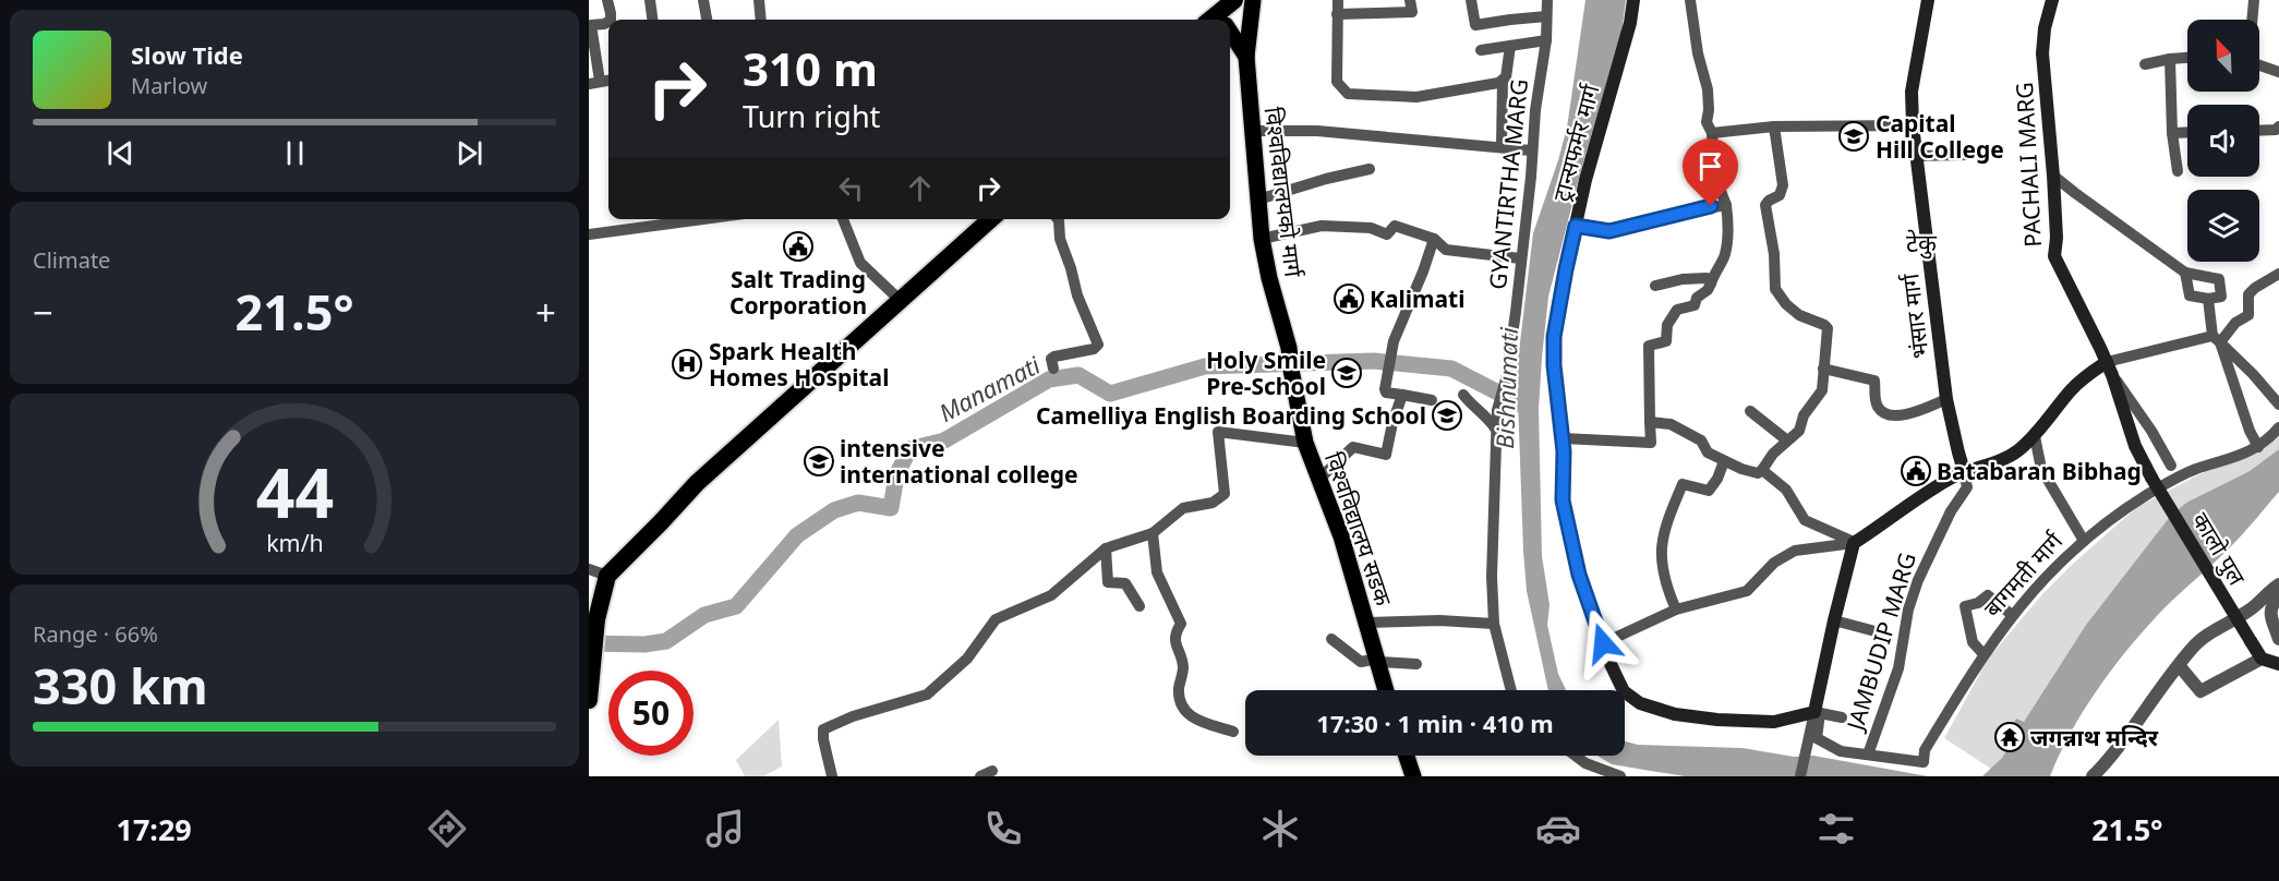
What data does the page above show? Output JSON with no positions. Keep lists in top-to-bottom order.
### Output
{
  "streets": {
    "main road": [
      "ट्रान्सफर्मर मार्ग",
      "PACHALI MARG",
      "विश्वविद्यालयको मार्ग",
      "भंसार मार्ग",
      "विश्वविद्यालय सडक",
      "कालो पुल"
    ],
    "street": ["GYANTIRTHA MARG", "बागमती मार्ग", "JAMBUDIP MARG"]
  },
  "crossings": [
    ["PACHALI MARG", "कालो पुल"],
    ["विश्वविद्यालयको मार्ग", "विश्वविद्यालय सडक"],
    ["भंसार मार्ग", "JAMBUDIP MARG"],
    ["बागमती मार्ग", "JAMBUDIP MARG"]
  ],
  "districts": ["टेकु"],
  "water": ["Manamati", "Bishnumati"],
  "places": {
    "school or university": [
      "Capital Hill College",
      "Holy Smile Pre-School",
      "Camelliya English Boarding School",
      "intensive international college"
    ],
    "public building": ["Salt Trading Corporation", "Kalimati", "Batabaran Bibhag"],
    "hospital": ["Spark Health Homes Hospital"],
    "temple": ["जगन्नाथ मन्दिर"]
  },
  "north": "top left",
  "page": {
    "turn": ["310 m", "Turn right"],
    "song": ["Slow Tide", "Marlow"],
    "tile": [
      "Climate",
      ["Range · 66%", "330 km"]
    ],
    "heat": ["−", "21.5°", "+"],
    "limit": "50",
    "trip": "17:30 · 1 min · 410 m",
    "tabs": ["17:29", "21.5°"],
    "gauge": ["44", "km/h"]
  }
}
